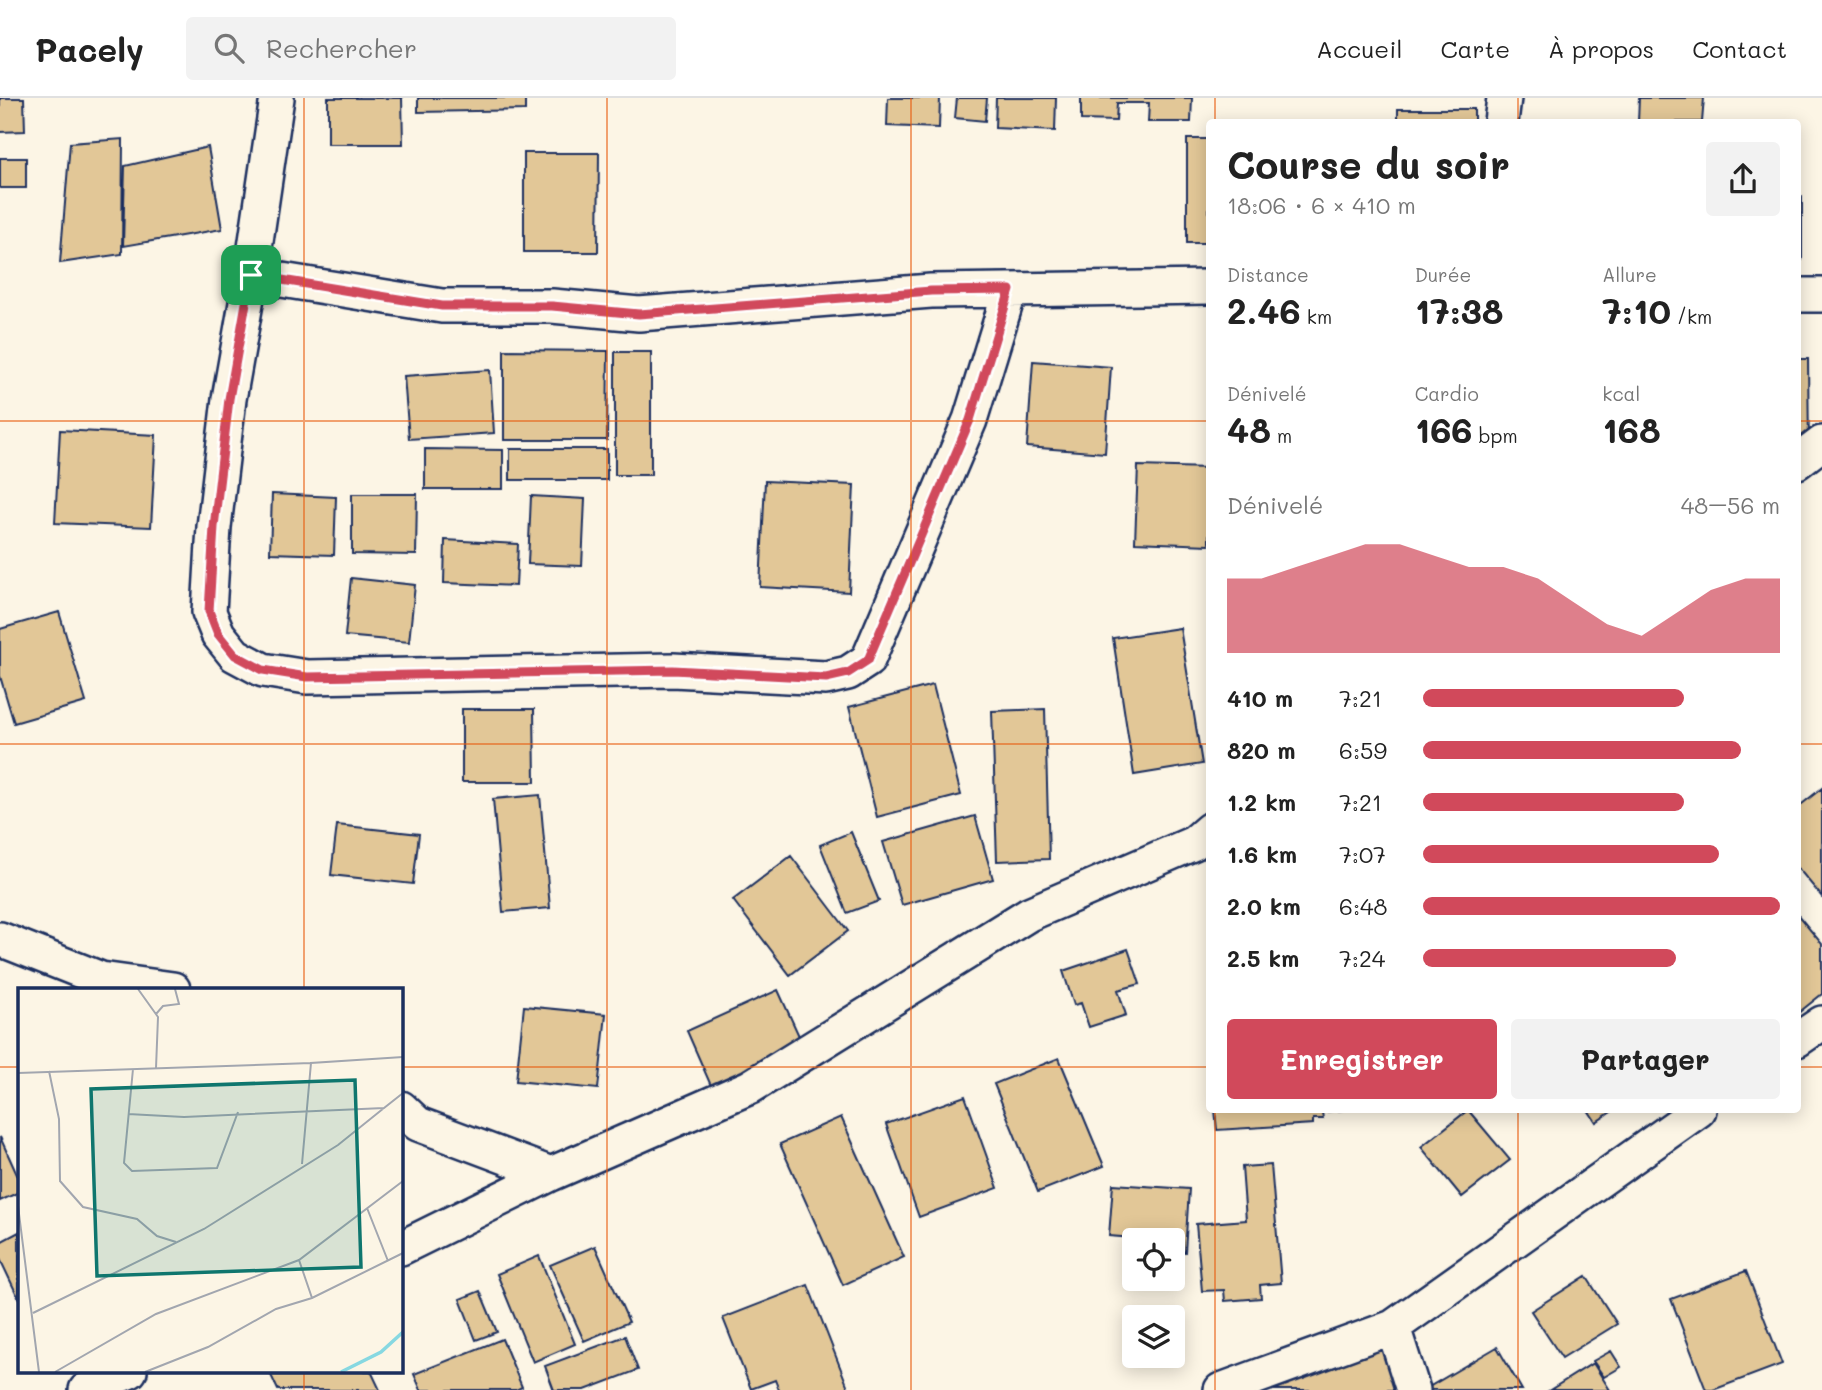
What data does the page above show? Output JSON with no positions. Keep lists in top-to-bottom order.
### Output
{
  "page": {
    "header": "Pacely",
    "search": "Rechercher",
    "nav": [
      "Accueil",
      "Carte",
      "À propos",
      "Contact"
    ],
    "heading": ["Course du soir", "18:06 · 6 × 410 m"],
    "stats": [
      ["Distance", "2.46 km"],
      ["Durée", "17:38"],
      ["Allure", "7:10 /km"],
      ["Dénivelé", "48 m"],
      ["Cardio", "166 bpm"],
      ["kcal", "168"]
    ],
    "chart": ["Dénivelé", "48–56 m"],
    "list": [
      {
        "name": "410 m",
        "note": "7:21"
      },
      {
        "name": "820 m",
        "note": "6:59"
      },
      {
        "name": "1.2 km",
        "note": "7:21"
      },
      {
        "name": "1.6 km",
        "note": "7:07"
      },
      {
        "name": "2.0 km",
        "note": "6:48"
      },
      {
        "name": "2.5 km",
        "note": "7:24"
      }
    ],
    "buttons": ["Enregistrer", "Partager"]
  }
}
